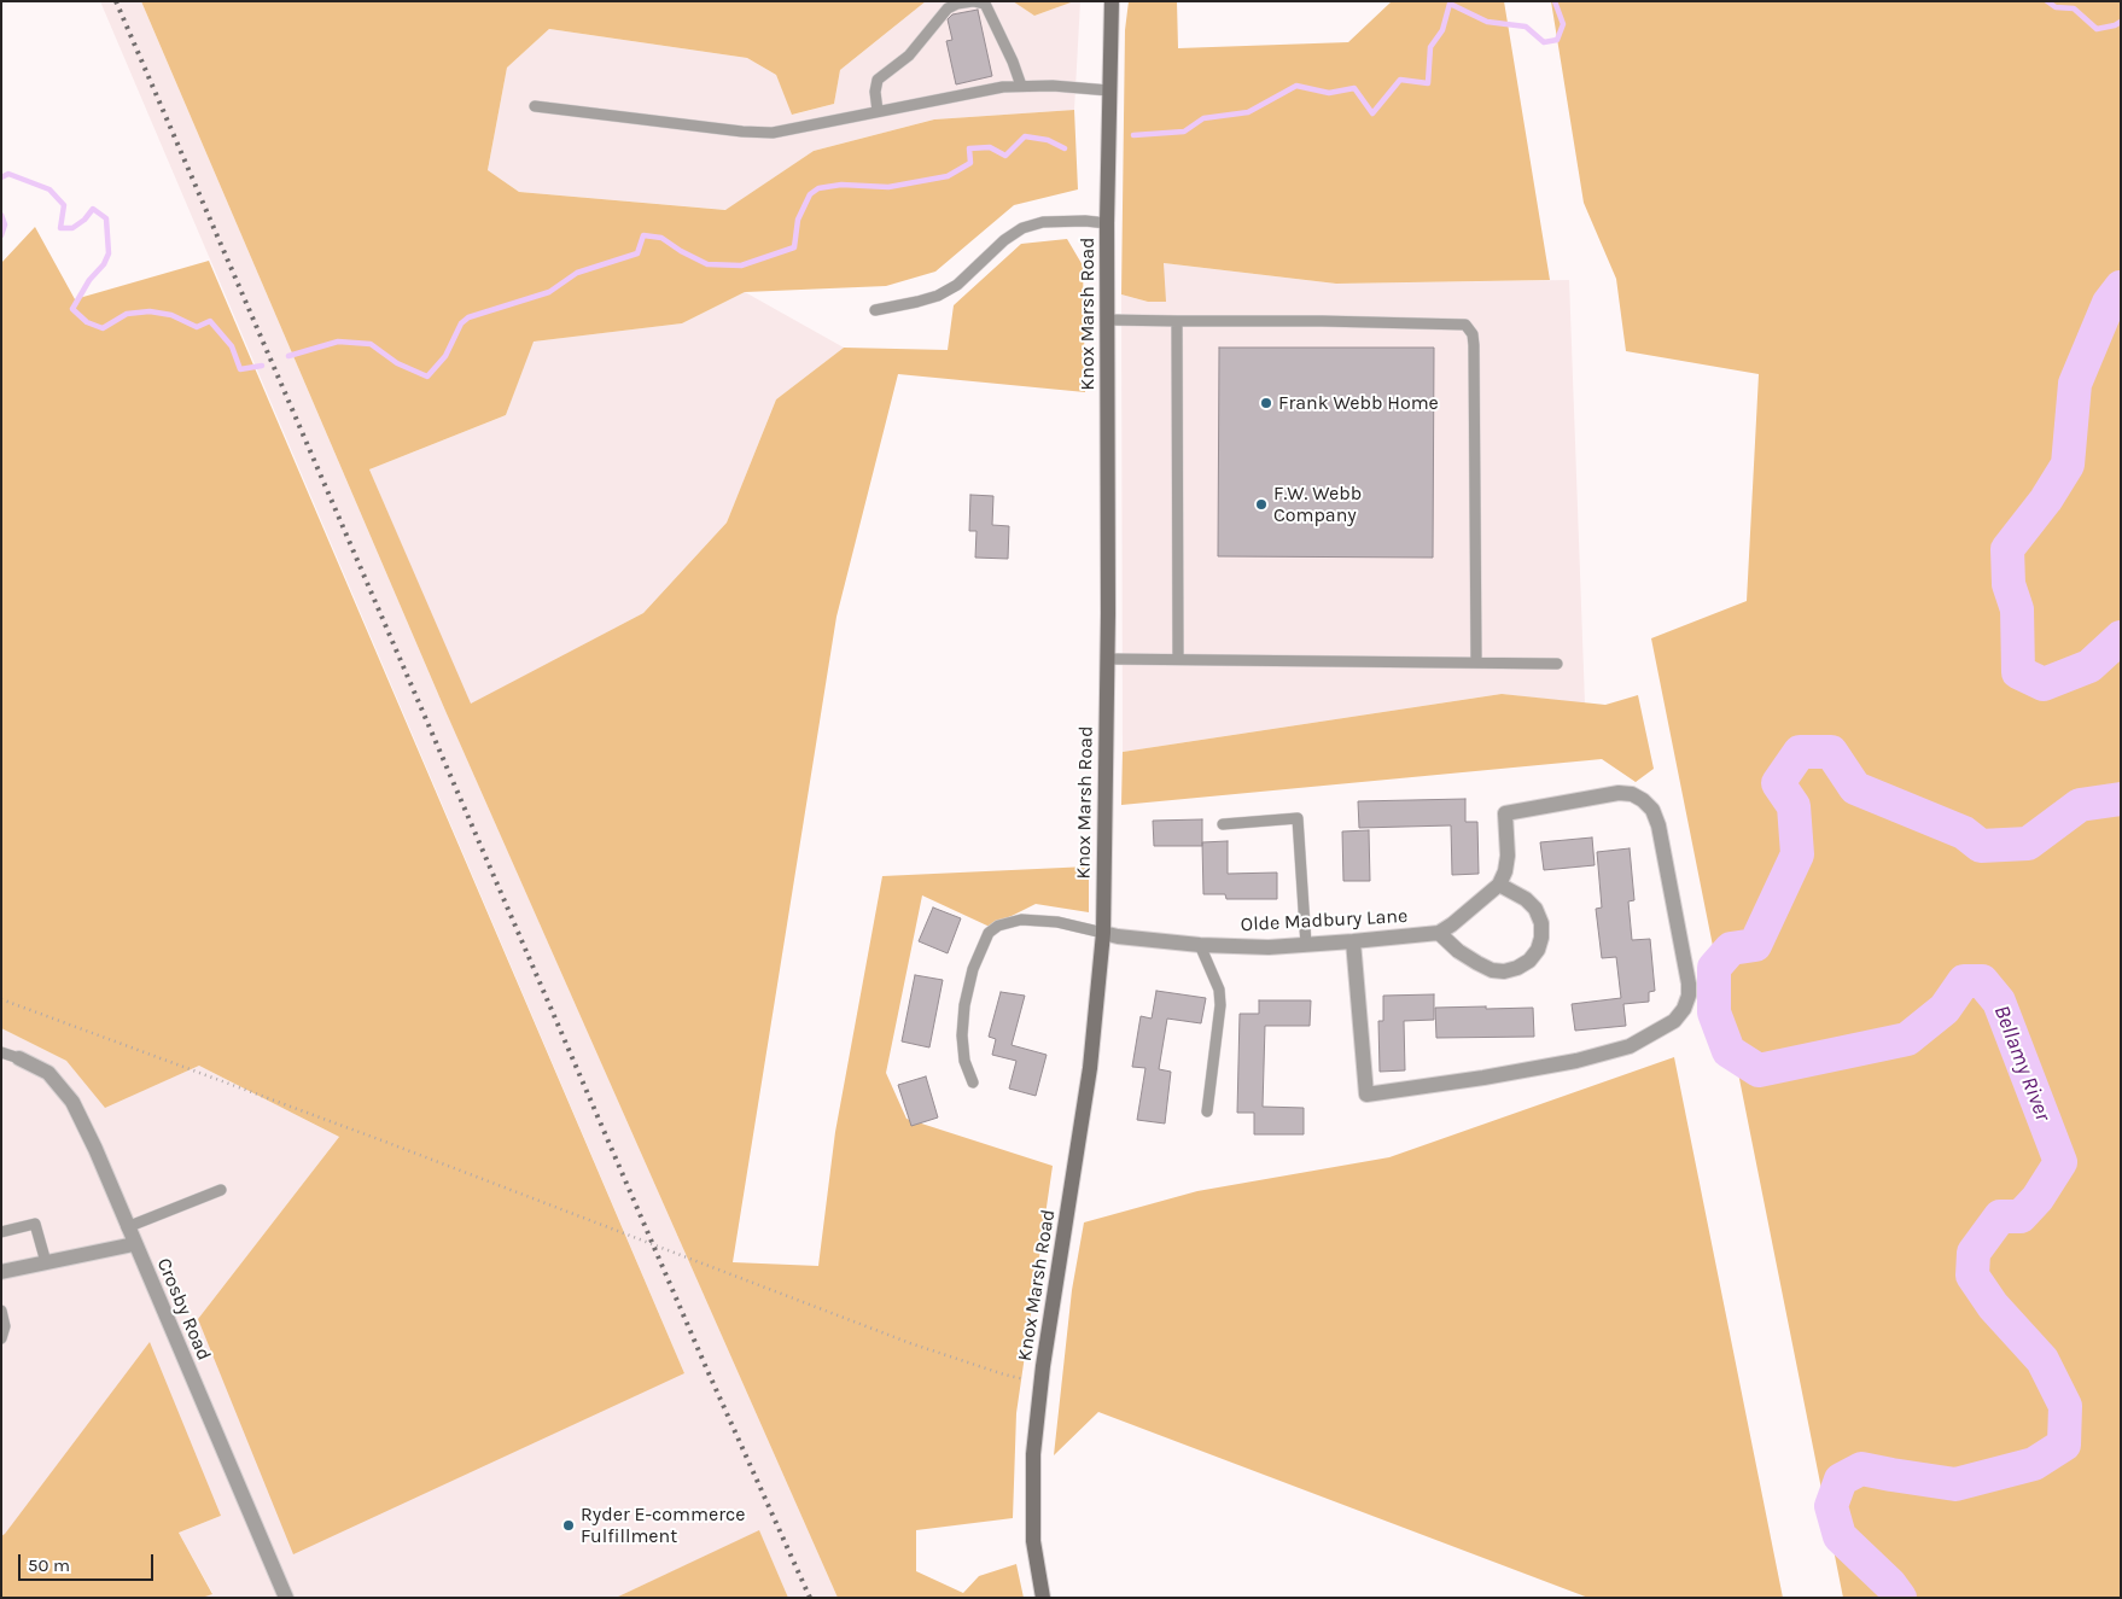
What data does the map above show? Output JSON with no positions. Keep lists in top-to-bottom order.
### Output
{
  "streets": {
    "main road": ["Knox Marsh Road"],
    "street": ["Olde Madbury Lane", "Crosby Road"]
  },
  "crossings": [
    ["Knox Marsh Road", "Olde Madbury Lane"]
  ],
  "water": ["Bellamy River"],
  "places": ["Frank Webb Home", "F.W. Webb Company", "Ryder E-commerce Fulfillment"],
  "scale_bar": "50 m"
}
